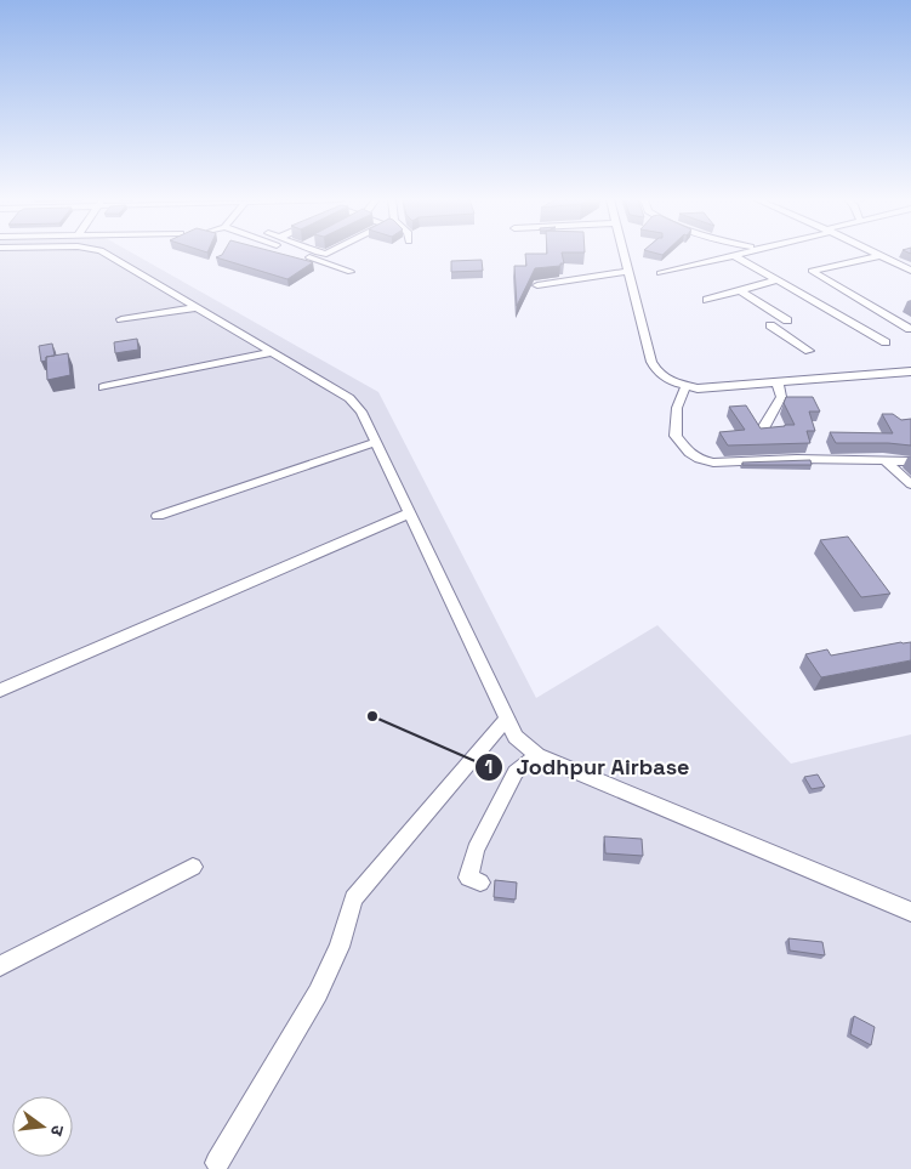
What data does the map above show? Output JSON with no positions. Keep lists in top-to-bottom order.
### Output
{
  "places": ["Jodhpur Airbase"],
  "north": "right"
}
